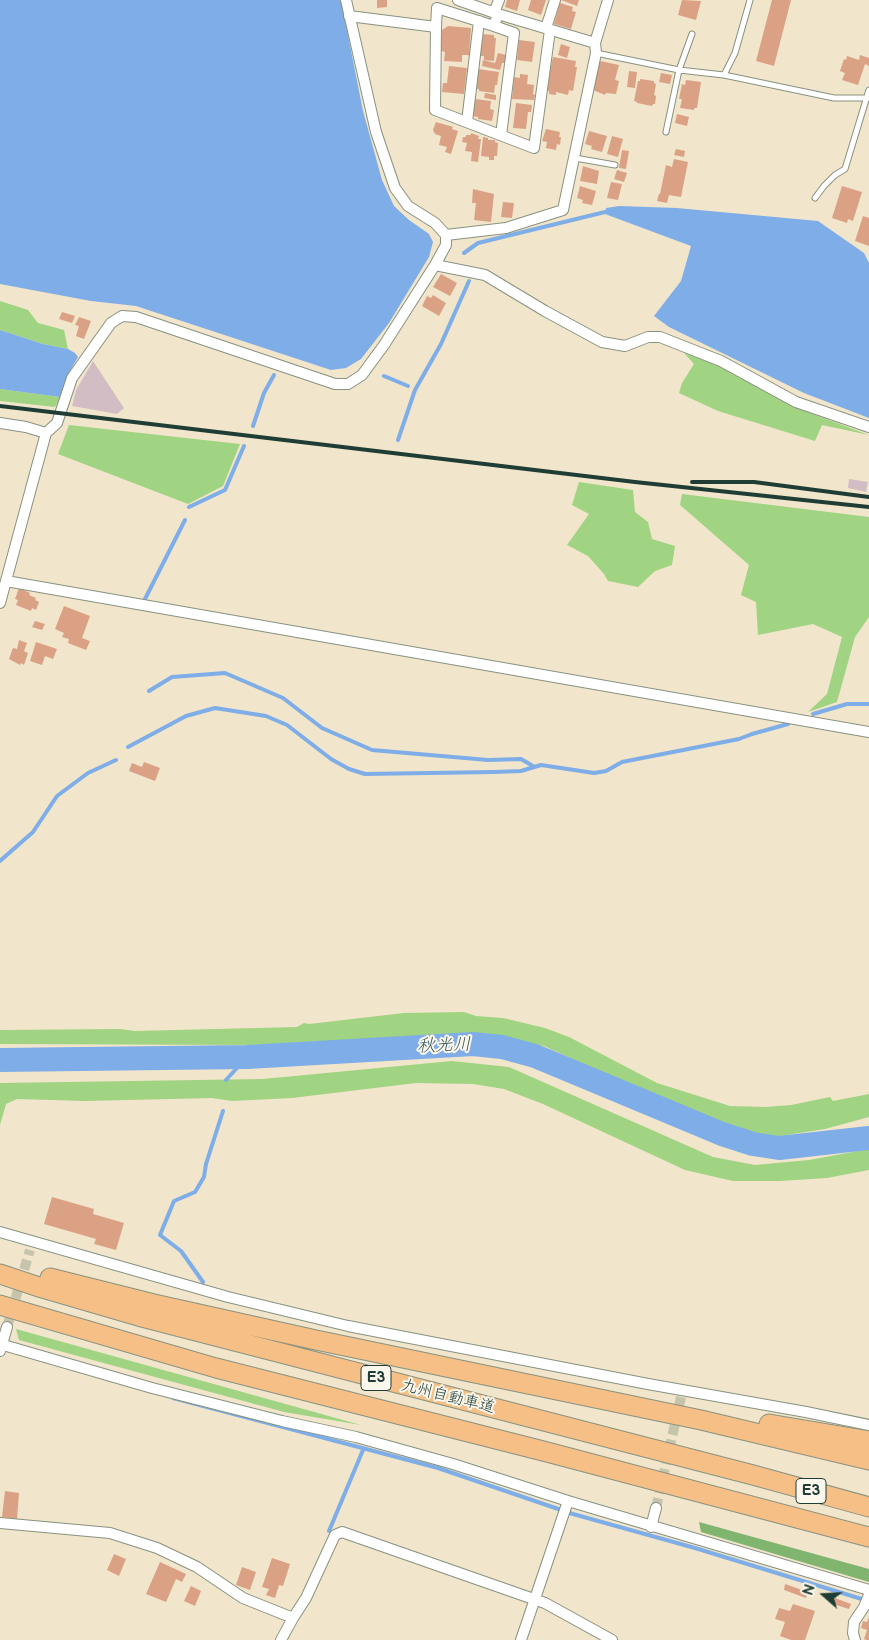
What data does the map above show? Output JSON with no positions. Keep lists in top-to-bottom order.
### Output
{
  "streets": {
    "highway": ["E3", "九州自動車道"]
  },
  "water": ["秋光川"],
  "north": "left"
}
